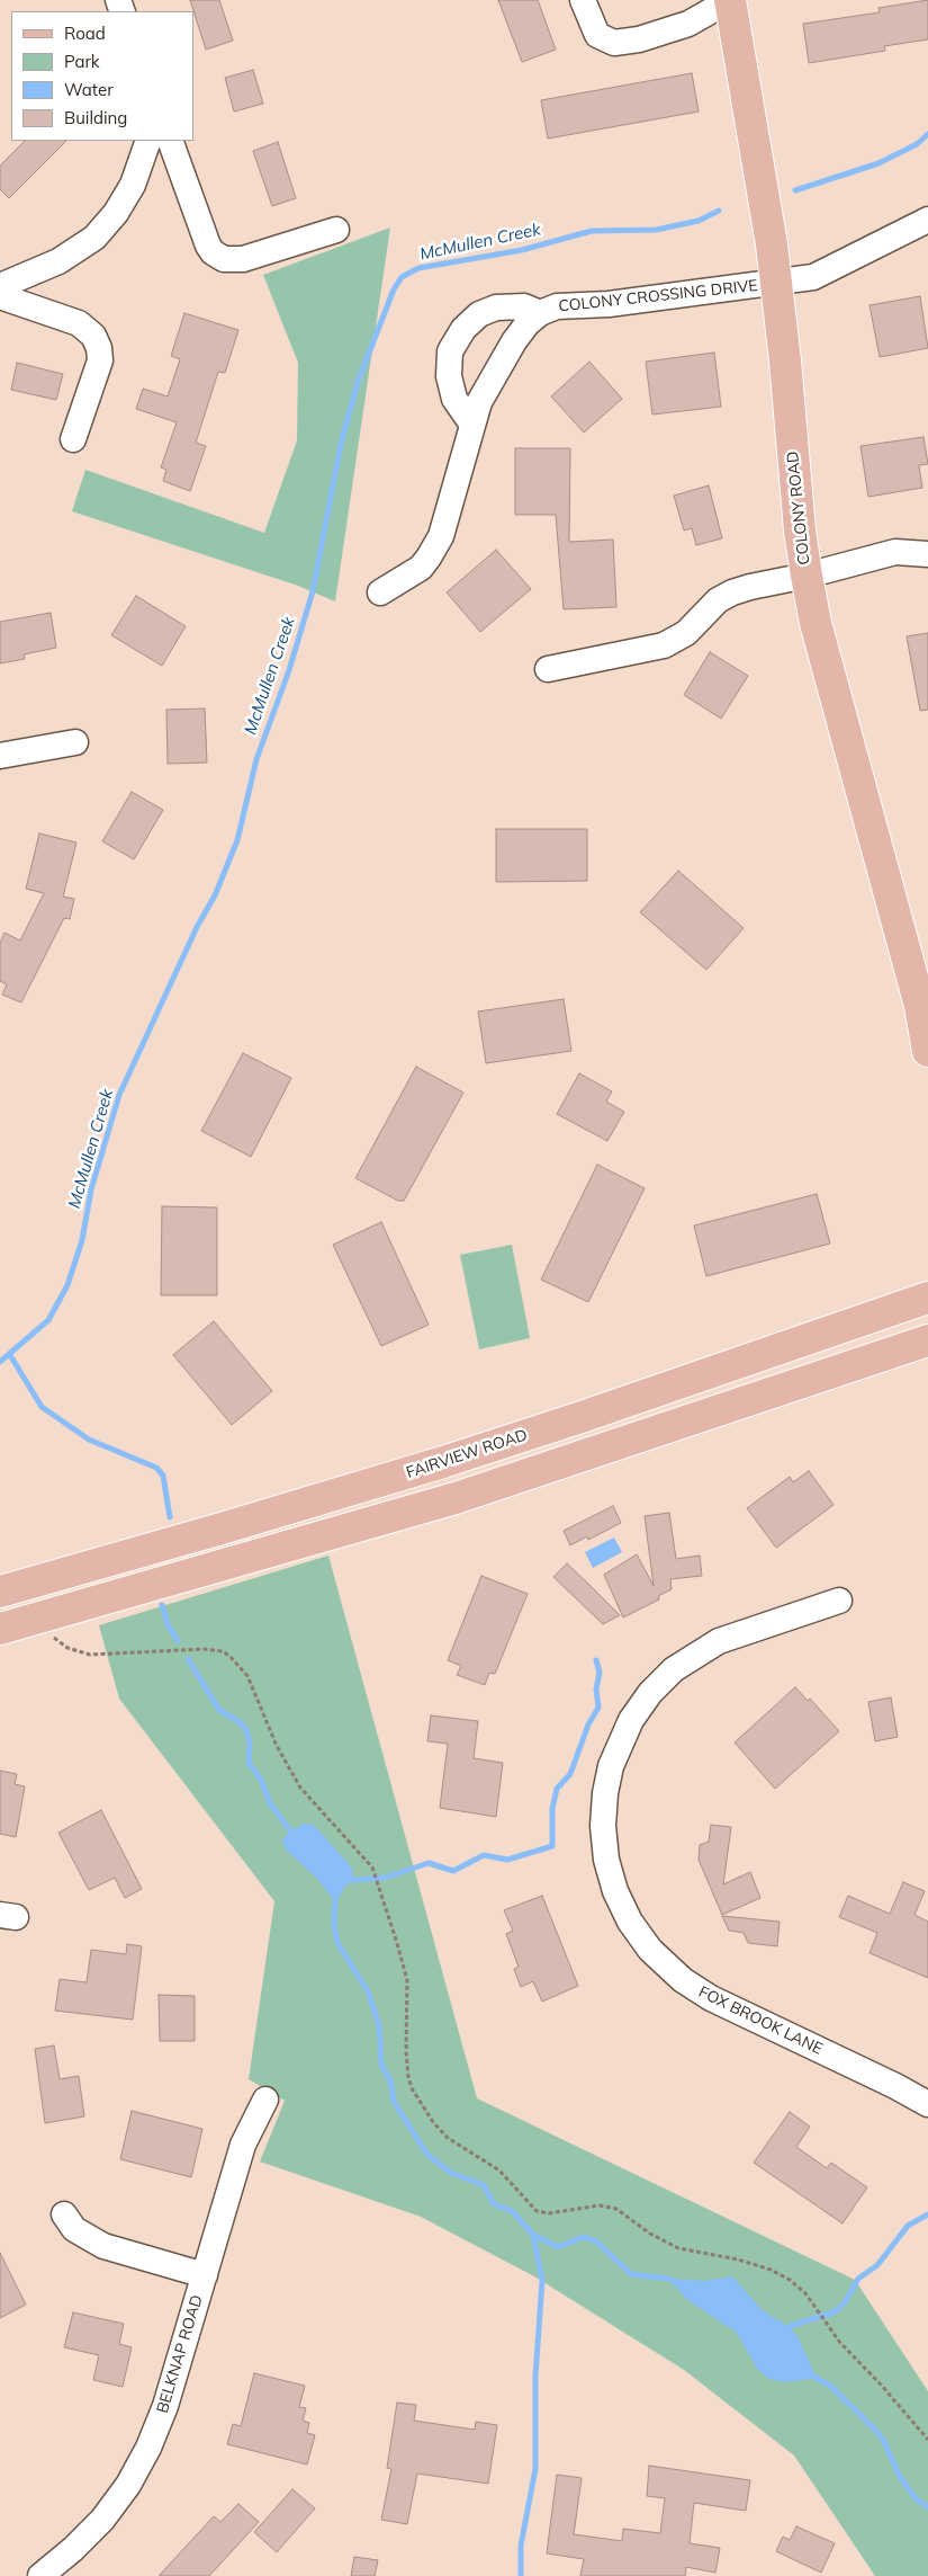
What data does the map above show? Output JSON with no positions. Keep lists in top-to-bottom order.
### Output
{
  "streets": {
    "main road": ["COLONY ROAD", "FAIRVIEW ROAD"],
    "street": ["COLONY CROSSING DRIVE", "FOX BROOK LANE", "BELKNAP ROAD"]
  },
  "crossings": [
    ["COLONY CROSSING DRIVE", "COLONY ROAD"]
  ],
  "water": ["McMullen Creek"],
  "legend": [
    "Road",
    "Park",
    "Water",
    "Building"
  ]
}
